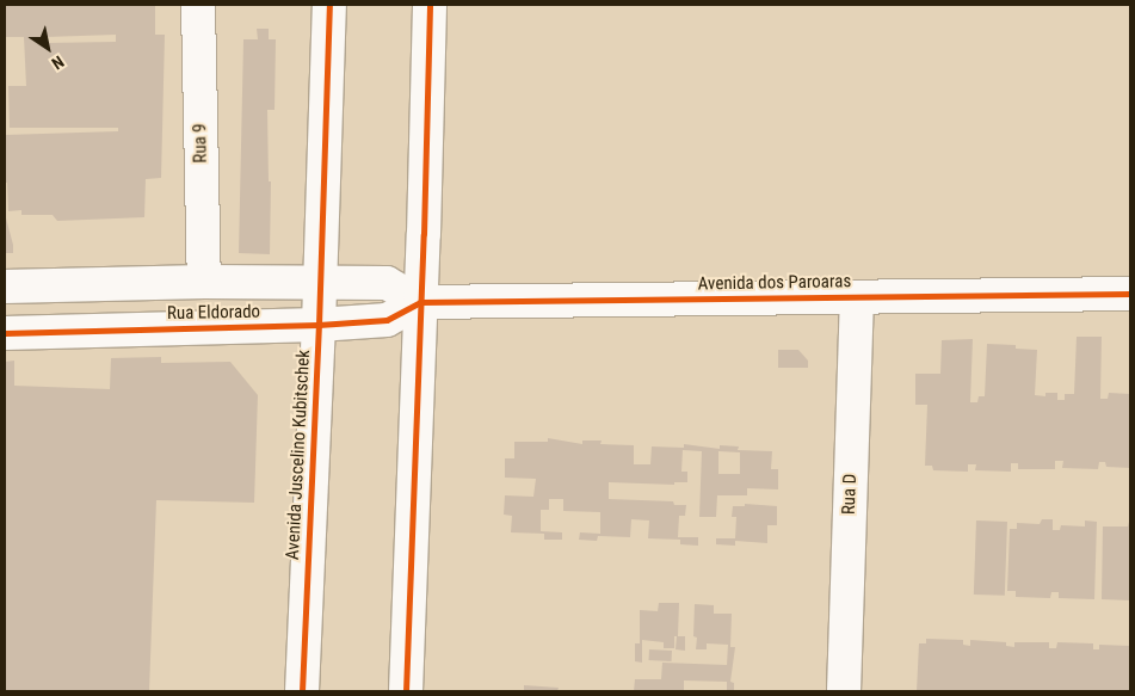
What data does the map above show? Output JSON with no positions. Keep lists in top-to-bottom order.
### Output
{
  "streets": {
    "street": [
      "Rua 9",
      "Avenida dos Paroaras",
      "Rua Eldorado",
      "Avenida Juscelino Kubitschek",
      "Rua D"
    ]
  },
  "crossings": [
    ["Rua 9", "Rua Eldorado"],
    ["Avenida dos Paroaras", "Rua Eldorado"],
    ["Avenida dos Paroaras", "Rua D"],
    ["Rua Eldorado", "Avenida Juscelino Kubitschek"]
  ],
  "north": "bottom right"
}
